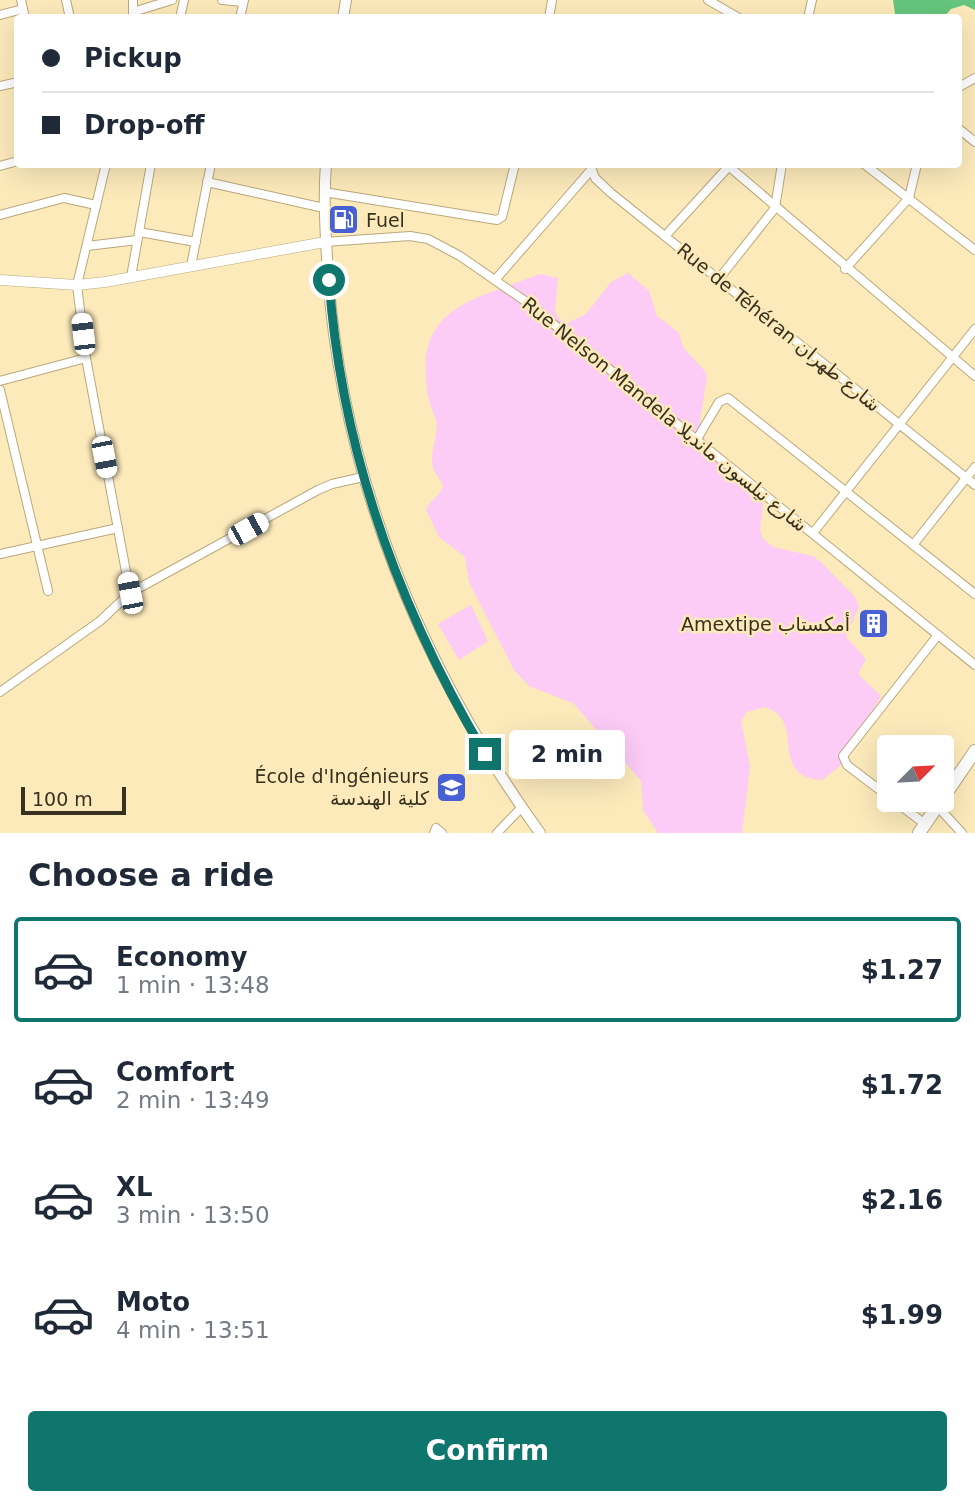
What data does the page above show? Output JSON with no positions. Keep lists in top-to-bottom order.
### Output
{
  "streets": {
    "street": ["Rue de Téhéran شارع طهران", "Rue Nelson Mandela شارع نيلسون مانديلا"]
  },
  "places": {
    "fuel station": ["Fuel"],
    "building": ["Amextipe أمكستاب"],
    "school or university": ["École d'Ingénieurs كلية الهندسة"]
  },
  "scale_bar": "100 m",
  "north": "top right",
  "page": {
    "banner": ["Pickup", "Drop-off"],
    "bubble": "2 min",
    "scale": "100 m",
    "heading": "Choose a ride",
    "list": [
      {
        "name": "Economy",
        "note": "1 min · 13:48",
        "value": "$1.27"
      },
      {
        "name": "Comfort",
        "note": "2 min · 13:49",
        "value": "$1.72"
      },
      {
        "name": "XL",
        "note": "3 min · 13:50",
        "value": "$2.16"
      },
      {
        "name": "Moto",
        "note": "4 min · 13:51",
        "value": "$1.99"
      }
    ],
    "buttons": "Confirm"
  }
}
